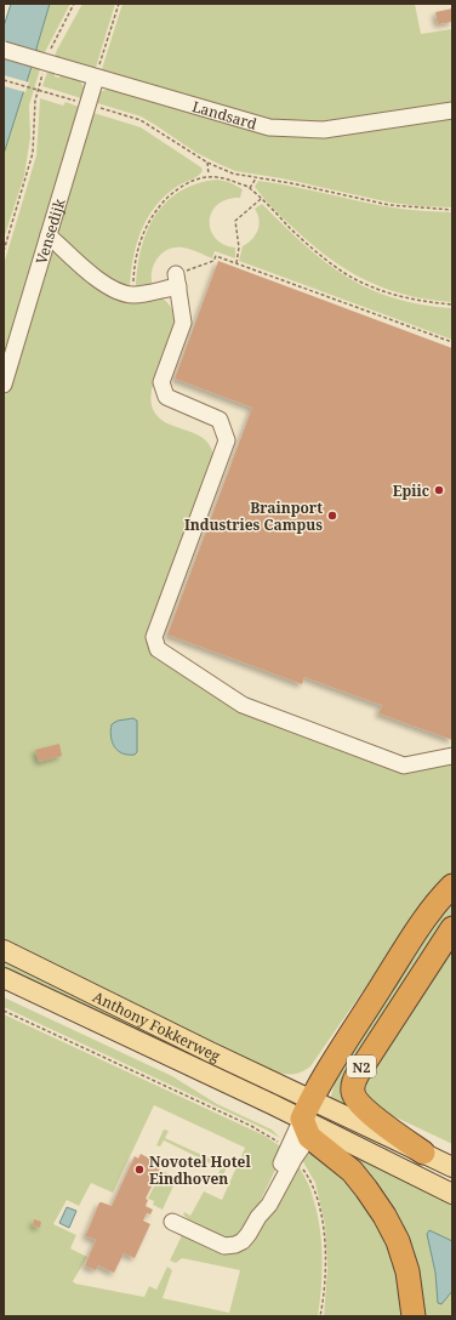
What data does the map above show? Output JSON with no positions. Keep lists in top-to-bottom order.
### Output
{
  "streets": {
    "highway": ["N2"],
    "main road": ["Anthony Fokkerweg"],
    "street": ["Landsard", "Vensedijk"]
  },
  "crossings": [
    ["Landsard", "Vensedijk"],
    ["Anthony Fokkerweg", "N2"]
  ],
  "places": ["Epiic", "Brainport Industries Campus", "Novotel Hotel Eindhoven"]
}
